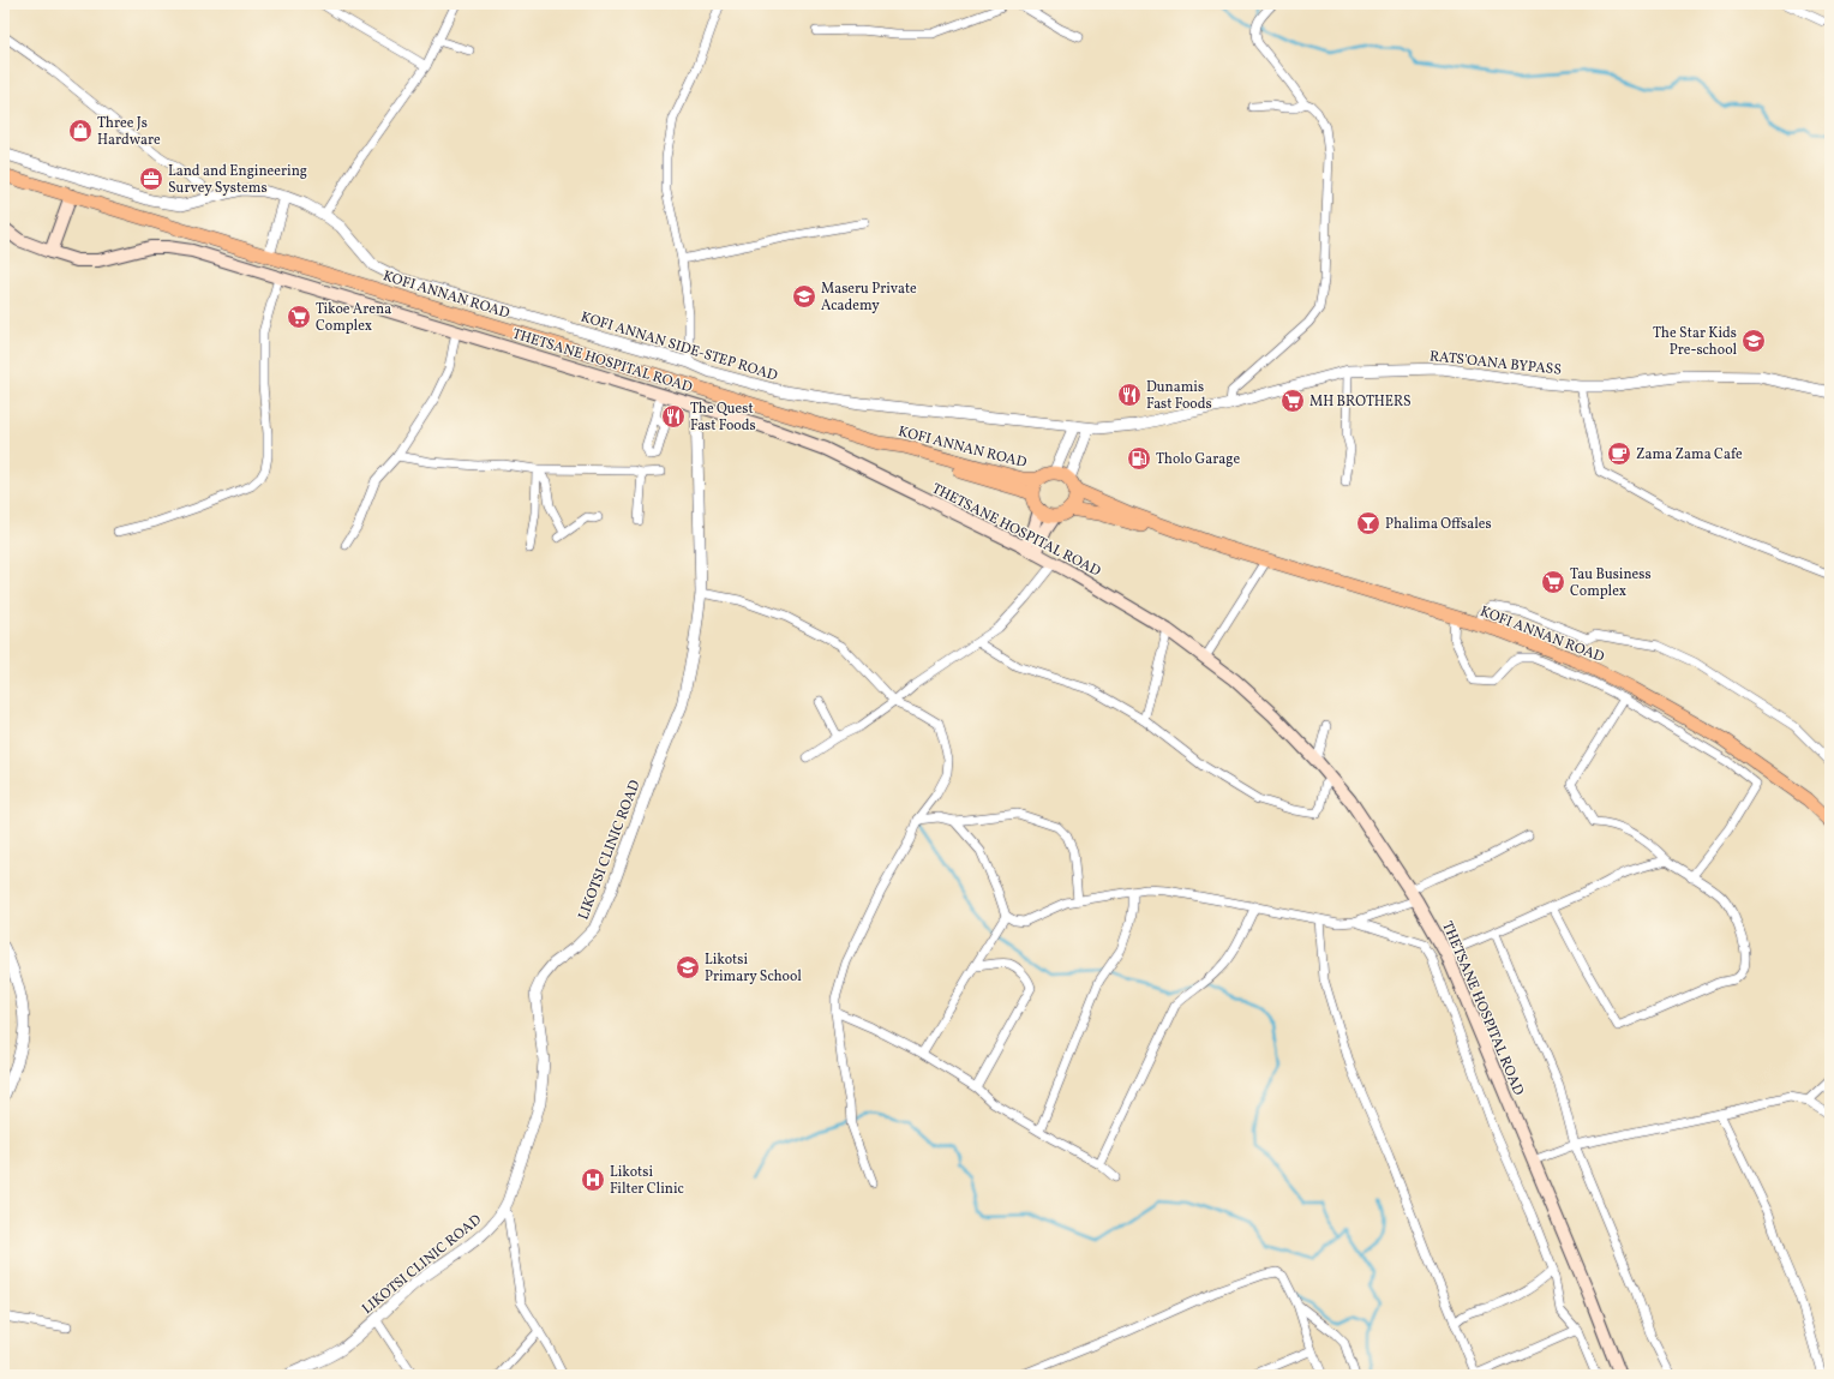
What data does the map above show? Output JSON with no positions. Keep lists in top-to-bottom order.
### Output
{
  "streets": {
    "main road": ["KOFI ANNAN ROAD", "THETSANE HOSPITAL ROAD"],
    "street": ["KOFI ANNAN SIDE-STEP ROAD", "RATS'OANA BYPASS", "LIKOTSI CLINIC ROAD"]
  },
  "crossings": [
    ["KOFI ANNAN SIDE-STEP ROAD", "RATS'OANA BYPASS"],
    ["THETSANE HOSPITAL ROAD", "LIKOTSI CLINIC ROAD"]
  ],
  "places": {
    "shop": ["Three Js Hardware"],
    "office": ["Land and Engineering Survey Systems"],
    "school or university": ["Maseru Private Academy", "The Star Kids Pre-school", "Likotsi Primary School"],
    "supermarket": ["Tikoe Arena Complex", "MH BROTHERS", "Tau Business Complex"],
    "restaurant": ["Dunamis Fast Foods", "The Quest Fast Foods"],
    "cafe": ["Zama Zama Cafe"],
    "fuel station": ["Tholo Garage"],
    "bar": ["Phalima Offsales"],
    "hospital": ["Likotsi Filter Clinic"]
  }
}
